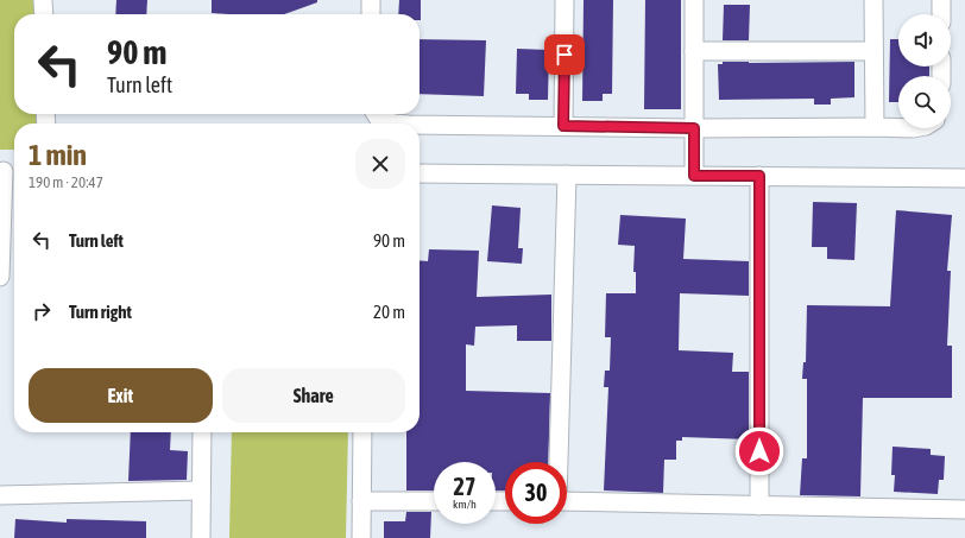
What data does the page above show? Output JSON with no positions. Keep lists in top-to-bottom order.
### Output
{
  "page": {
    "turn": ["90 m", "Turn left"],
    "heading": ["1 min", "190 m · 20:47"],
    "list": [
      {
        "name": "Turn left",
        "value": "90 m"
      },
      {
        "name": "Turn right",
        "value": "20 m"
      }
    ],
    "buttons": ["Exit", "Share"],
    "speed": "27 km/h",
    "limit": "30"
  }
}
